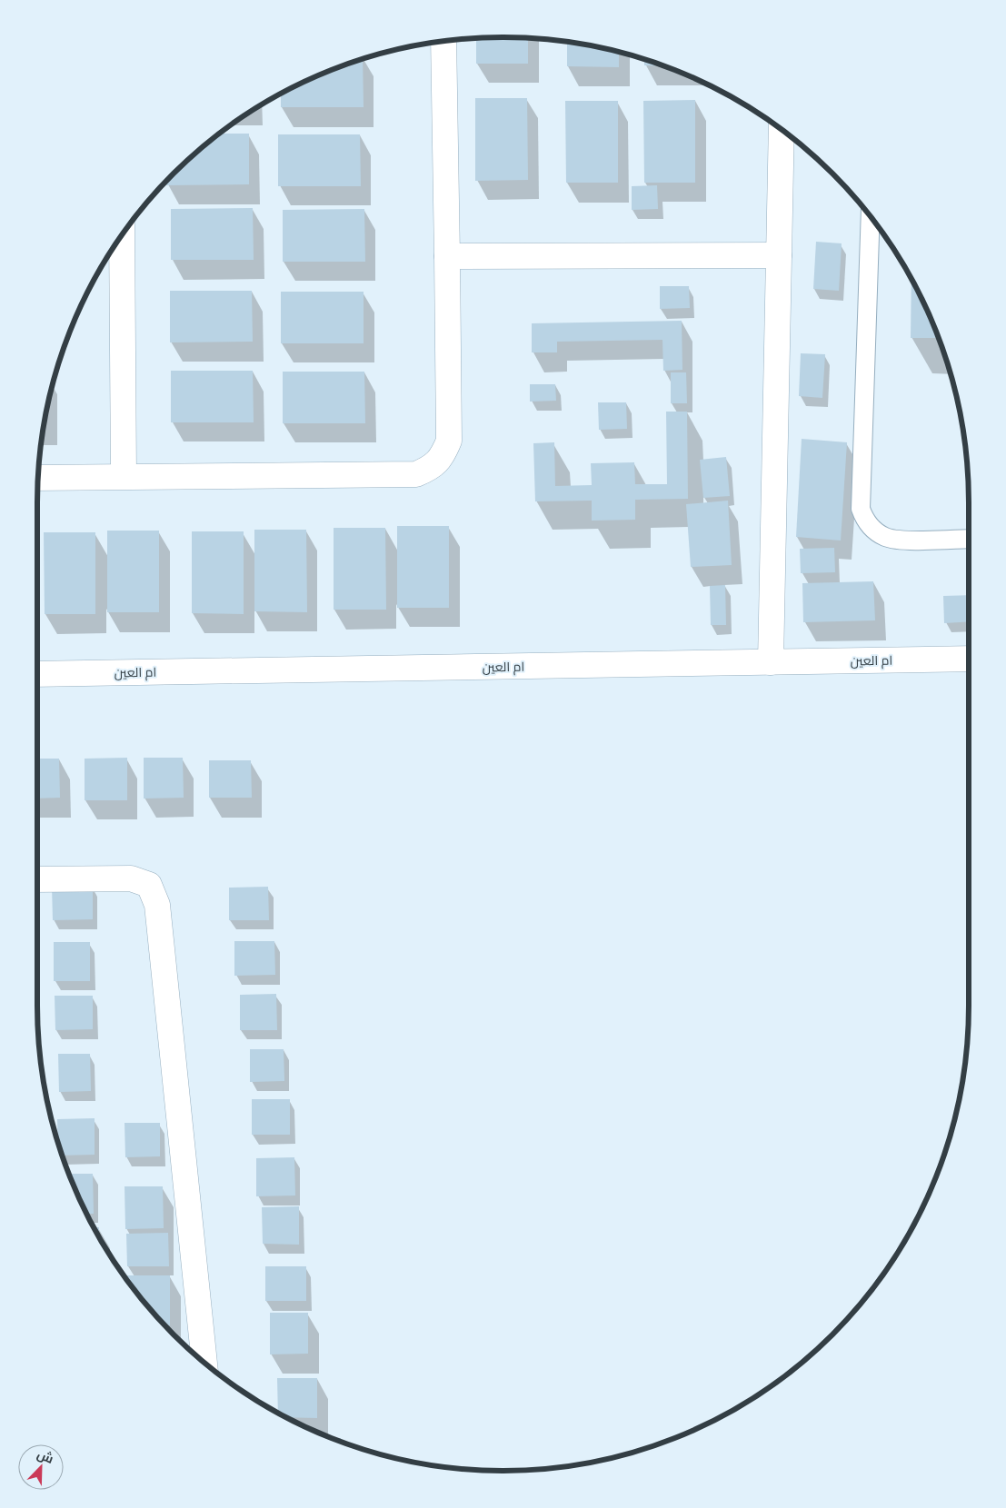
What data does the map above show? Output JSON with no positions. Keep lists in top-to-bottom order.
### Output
{
  "streets": {
    "street": ["ام العين"]
  },
  "north": "top right"
}
